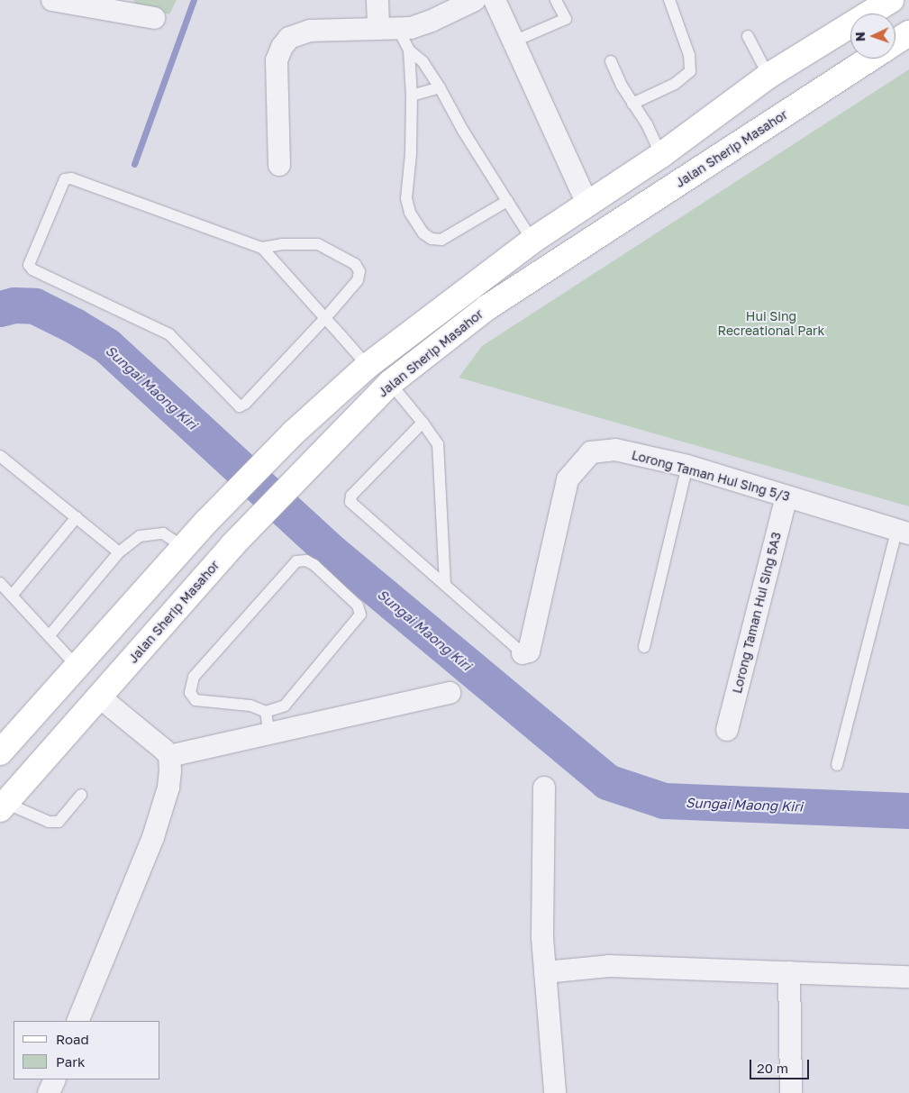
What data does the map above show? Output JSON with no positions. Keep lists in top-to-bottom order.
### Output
{
  "streets": {
    "main road": ["Jalan Sherip Masahor"],
    "street": ["Lorong Taman Hui Sing 5/3", "Lorong Taman Hui Sing 5A3"]
  },
  "crossings": [
    ["Lorong Taman Hui Sing 5/3", "Lorong Taman Hui Sing 5A3"]
  ],
  "water": ["Sungai Maong Kiri"],
  "parks": ["Hui Sing Recreational Park"],
  "legend": ["Road", "Park"],
  "scale_bar": "20 m",
  "north": "left"
}
